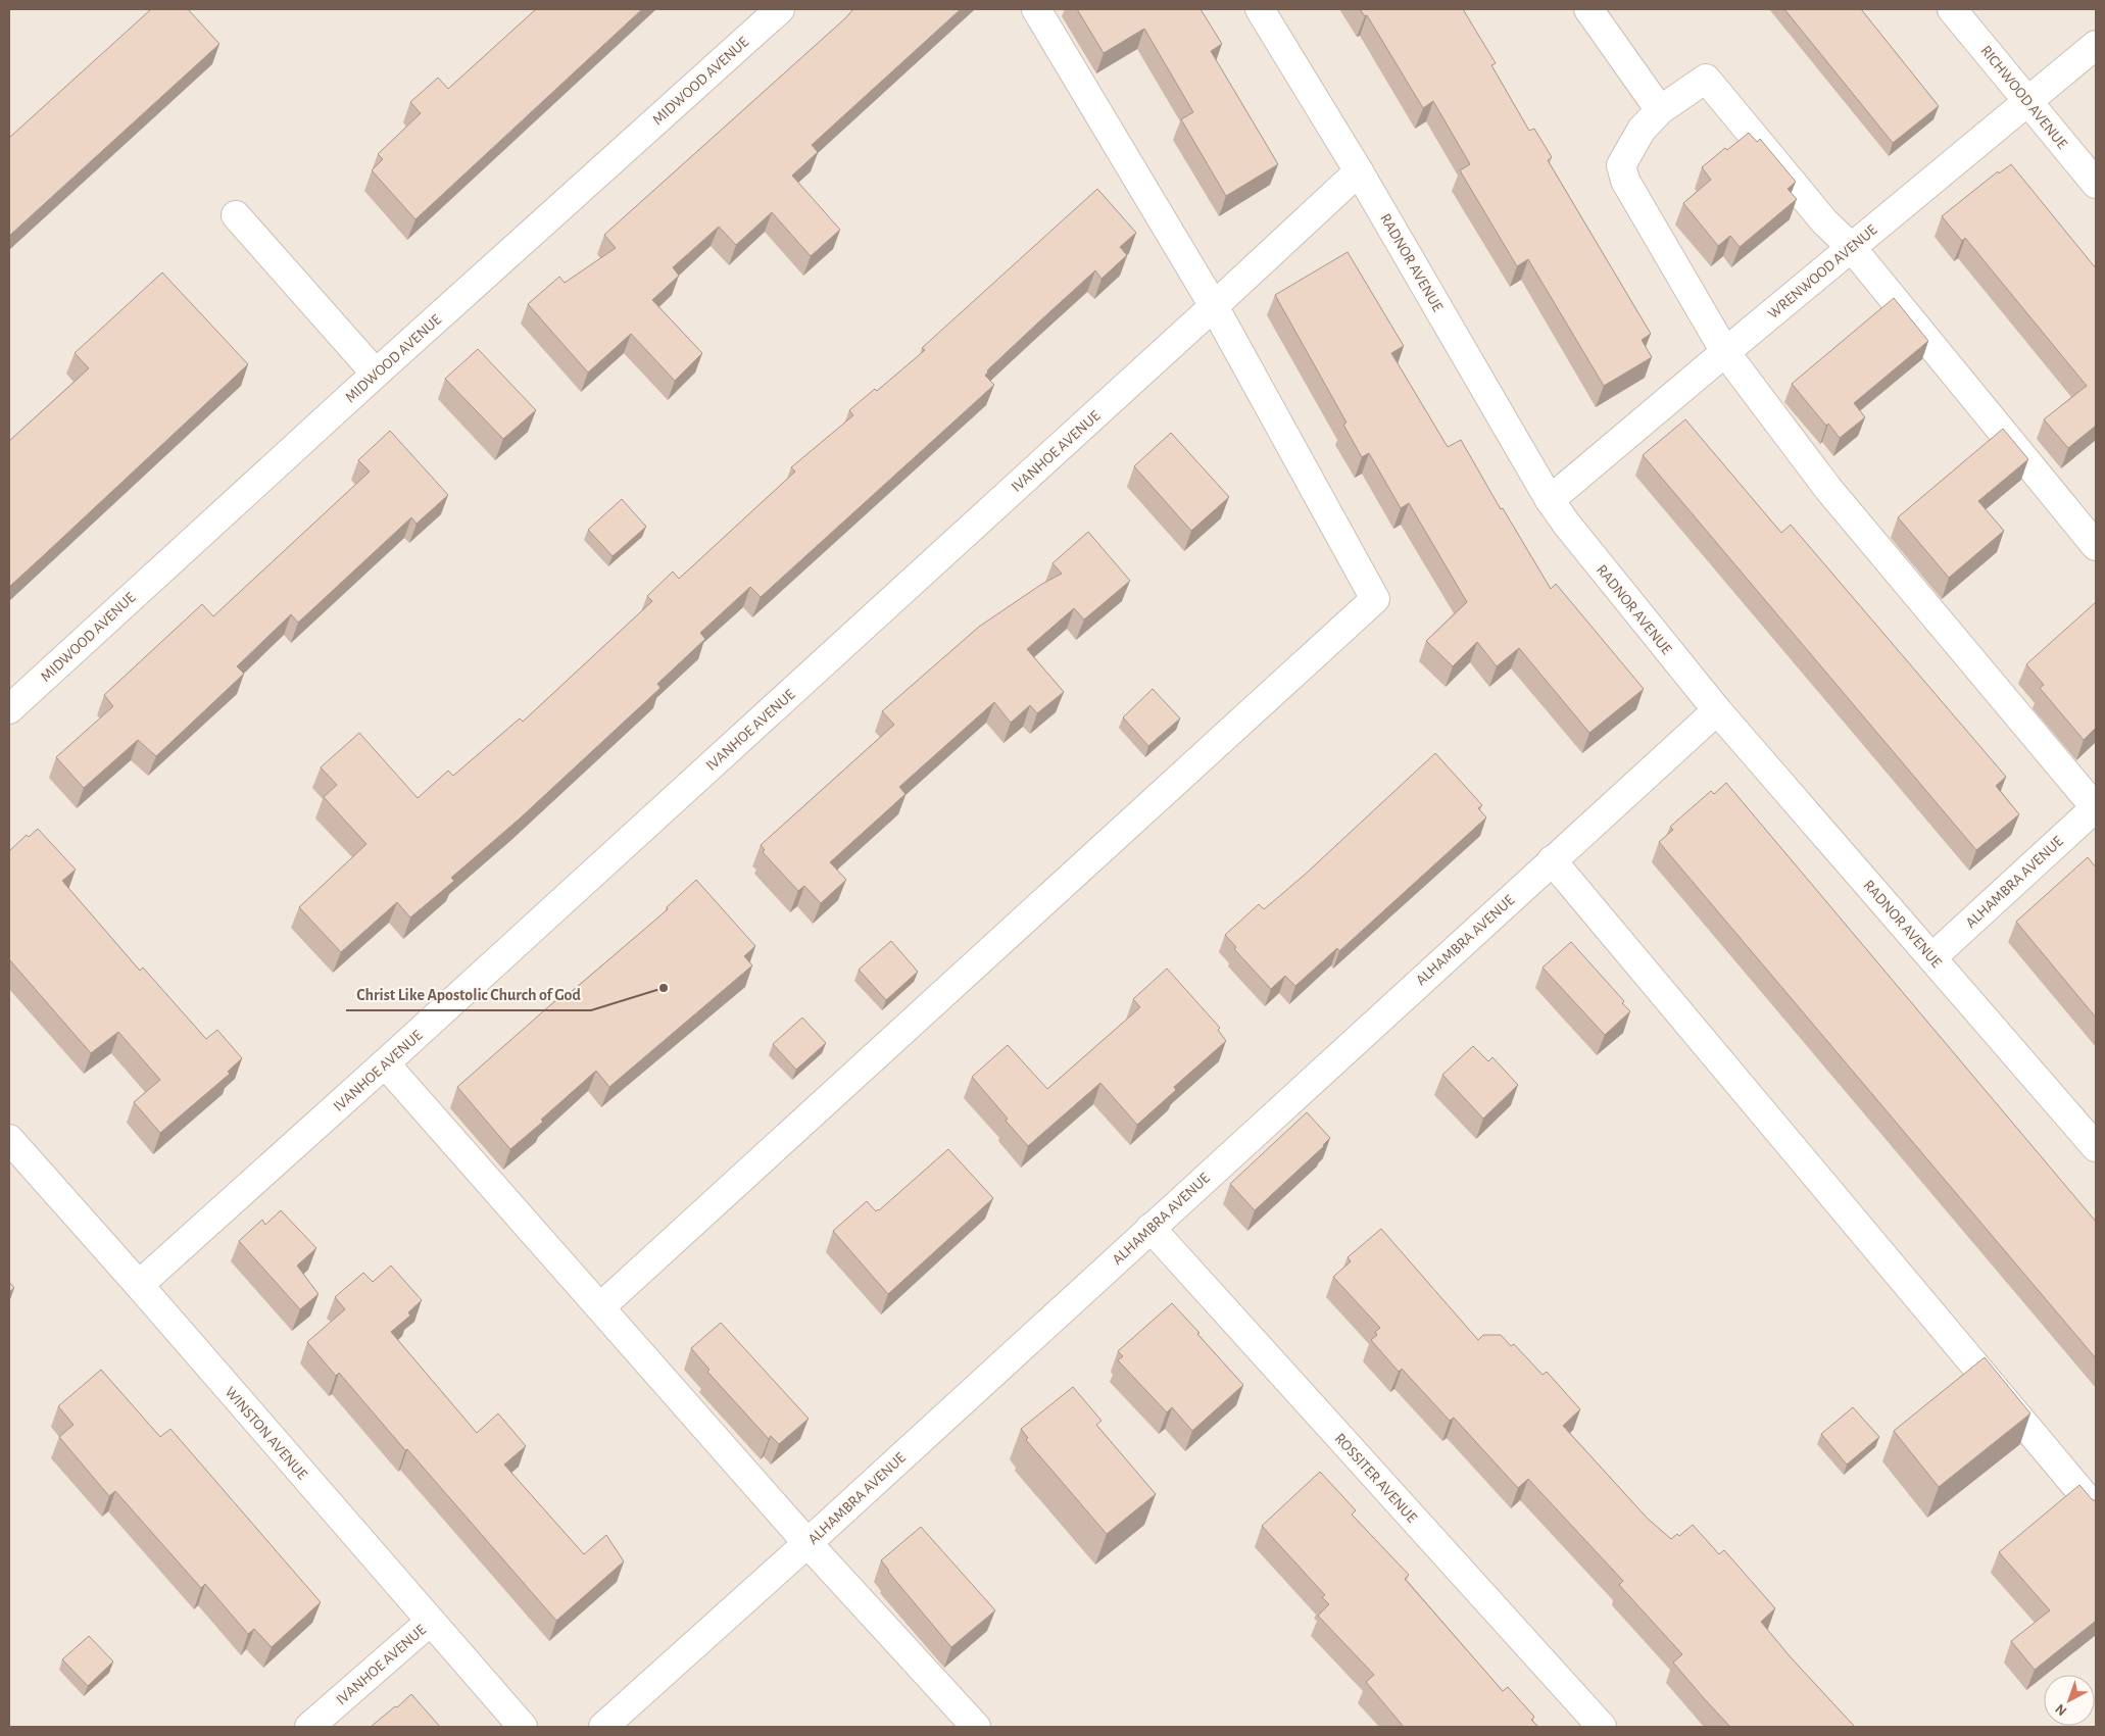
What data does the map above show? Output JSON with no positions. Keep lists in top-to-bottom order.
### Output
{
  "streets": {
    "street": [
      "MIDWOOD AVENUE",
      "RICHWOOD AVENUE",
      "RADNOR AVENUE",
      "WRENWOOD AVENUE",
      "IVANHOE AVENUE",
      "ALHAMBRA AVENUE",
      "WINSTON AVENUE",
      "ROSSITER AVENUE"
    ]
  },
  "crossings": [
    ["RICHWOOD AVENUE", "WRENWOOD AVENUE"],
    ["RADNOR AVENUE", "WRENWOOD AVENUE"],
    ["RADNOR AVENUE", "IVANHOE AVENUE"],
    ["RADNOR AVENUE", "ALHAMBRA AVENUE"],
    ["IVANHOE AVENUE", "WINSTON AVENUE"],
    ["ALHAMBRA AVENUE", "ROSSITER AVENUE"]
  ],
  "places": ["Christ Like Apostolic Church of God"],
  "north": "bottom left"
}
